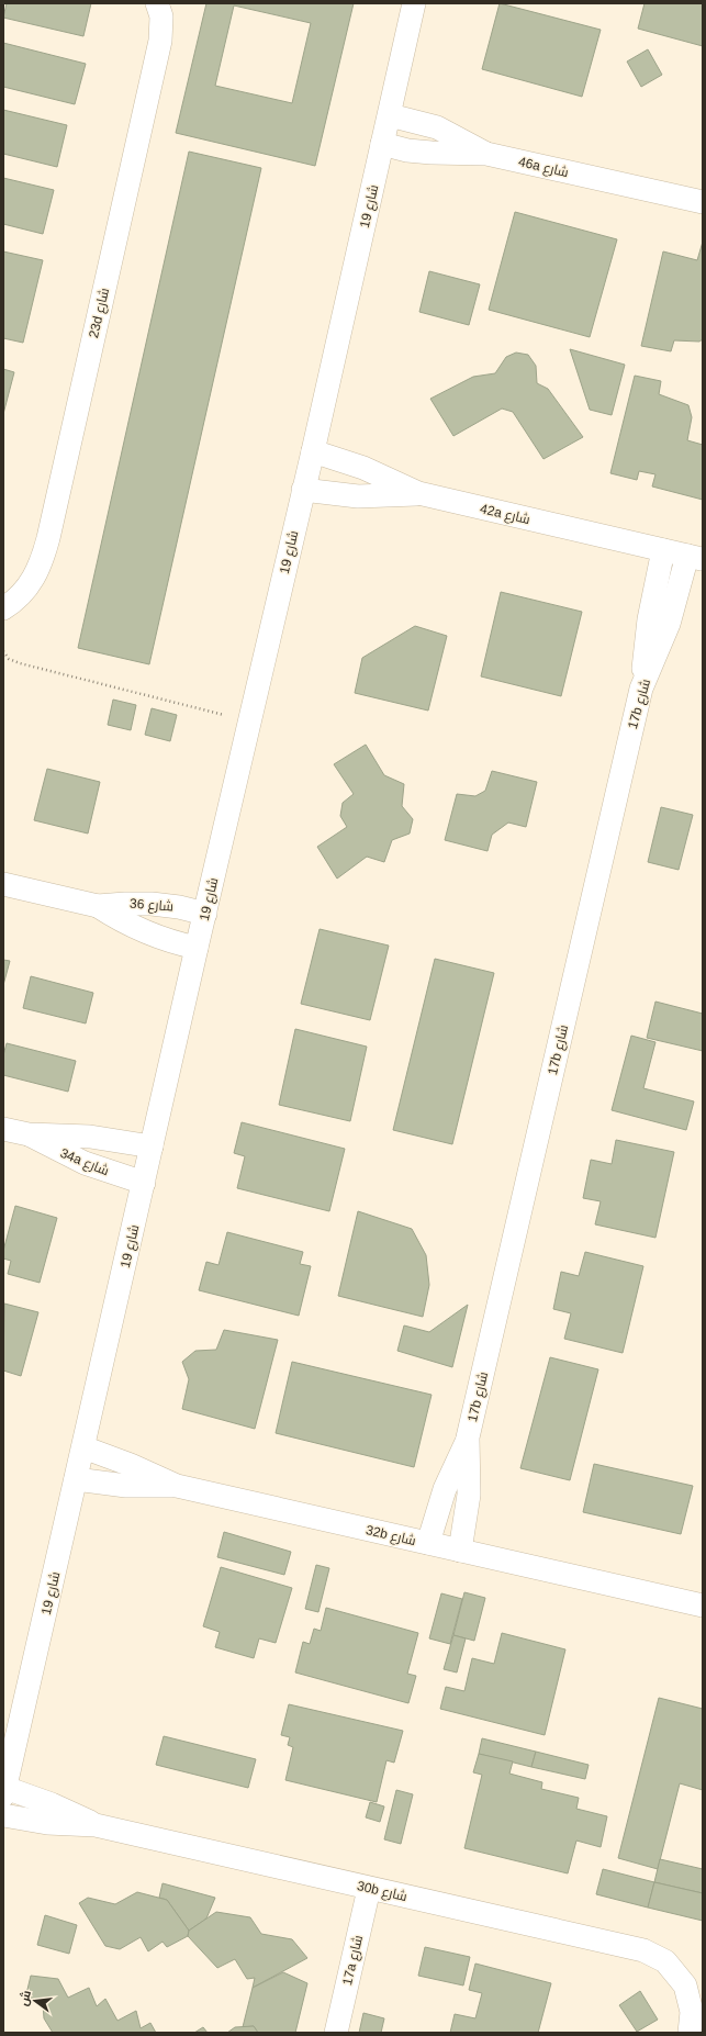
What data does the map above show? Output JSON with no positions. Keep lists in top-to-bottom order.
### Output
{
  "streets": {
    "street": [
      "46a شارع",
      "شارع 19",
      "23d شارع",
      "42a شارع",
      "17b شارع",
      "شارع 36",
      "34a شارع",
      "32b شارع",
      "30b شارع",
      "17a شارع"
    ]
  },
  "crossings": [
    ["46a شارع", "شارع 19"],
    ["شارع 19", "42a شارع"],
    ["شارع 19", "شارع 36"],
    ["شارع 19", "34a شارع"],
    ["شارع 19", "32b شارع"],
    ["42a شارع", "17b شارع"],
    ["17b شارع", "32b شارع"],
    ["30b شارع", "17a شارع"]
  ],
  "north": "left"
}
